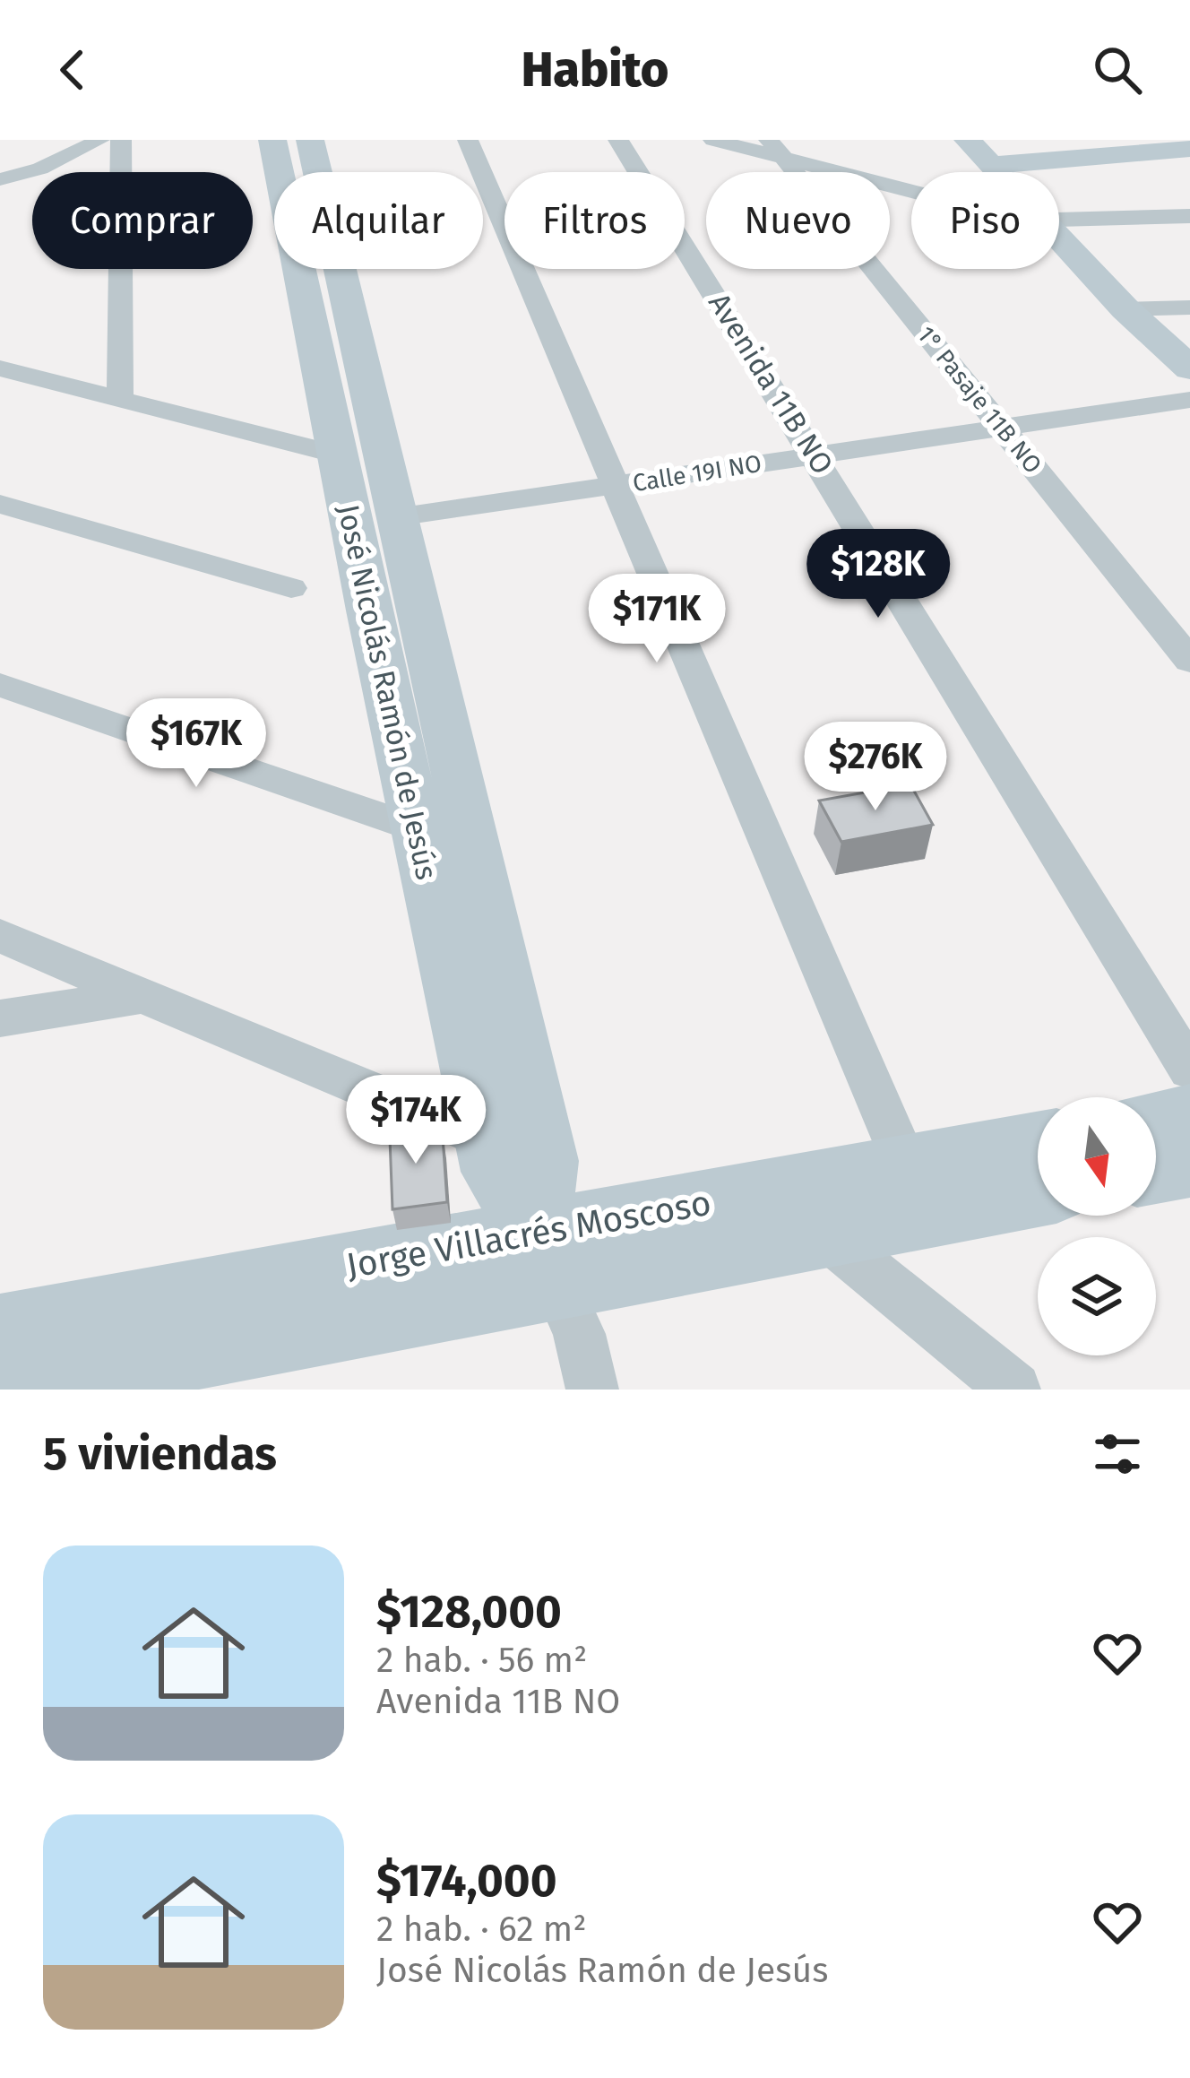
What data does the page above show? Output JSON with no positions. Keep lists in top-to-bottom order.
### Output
{
  "streets": {
    "street": [
      "Avenida 11B NO",
      "1° Pasaje 11B NO",
      "Calle 19I NO",
      "José Nicolás Ramón de Jesús",
      "Jorge Villacrés Moscoso"
    ]
  },
  "crossings": [
    ["Avenida 11B NO", "Calle 19I NO"],
    ["1° Pasaje 11B NO", "Calle 19I NO"],
    ["Calle 19I NO", "José Nicolás Ramón de Jesús"],
    ["José Nicolás Ramón de Jesús", "Jorge Villacrés Moscoso"]
  ],
  "north": "bottom",
  "page": {
    "header": "Habito",
    "chip": [
      "Comprar",
      "Alquilar",
      "Filtros",
      "Nuevo",
      "Piso"
    ],
    "price": [
      "$128K",
      "$171K",
      "$167K",
      "$276K",
      "$174K"
    ],
    "heading": "5 viviendas",
    "list": [
      {
        "name": "$128,000",
        "note": "2 hab. · 56 m² · Avenida 11B NO"
      },
      {
        "name": "$174,000",
        "note": "2 hab. · 62 m² · José Nicolás Ramón de Jesús"
      }
    ]
  }
}
